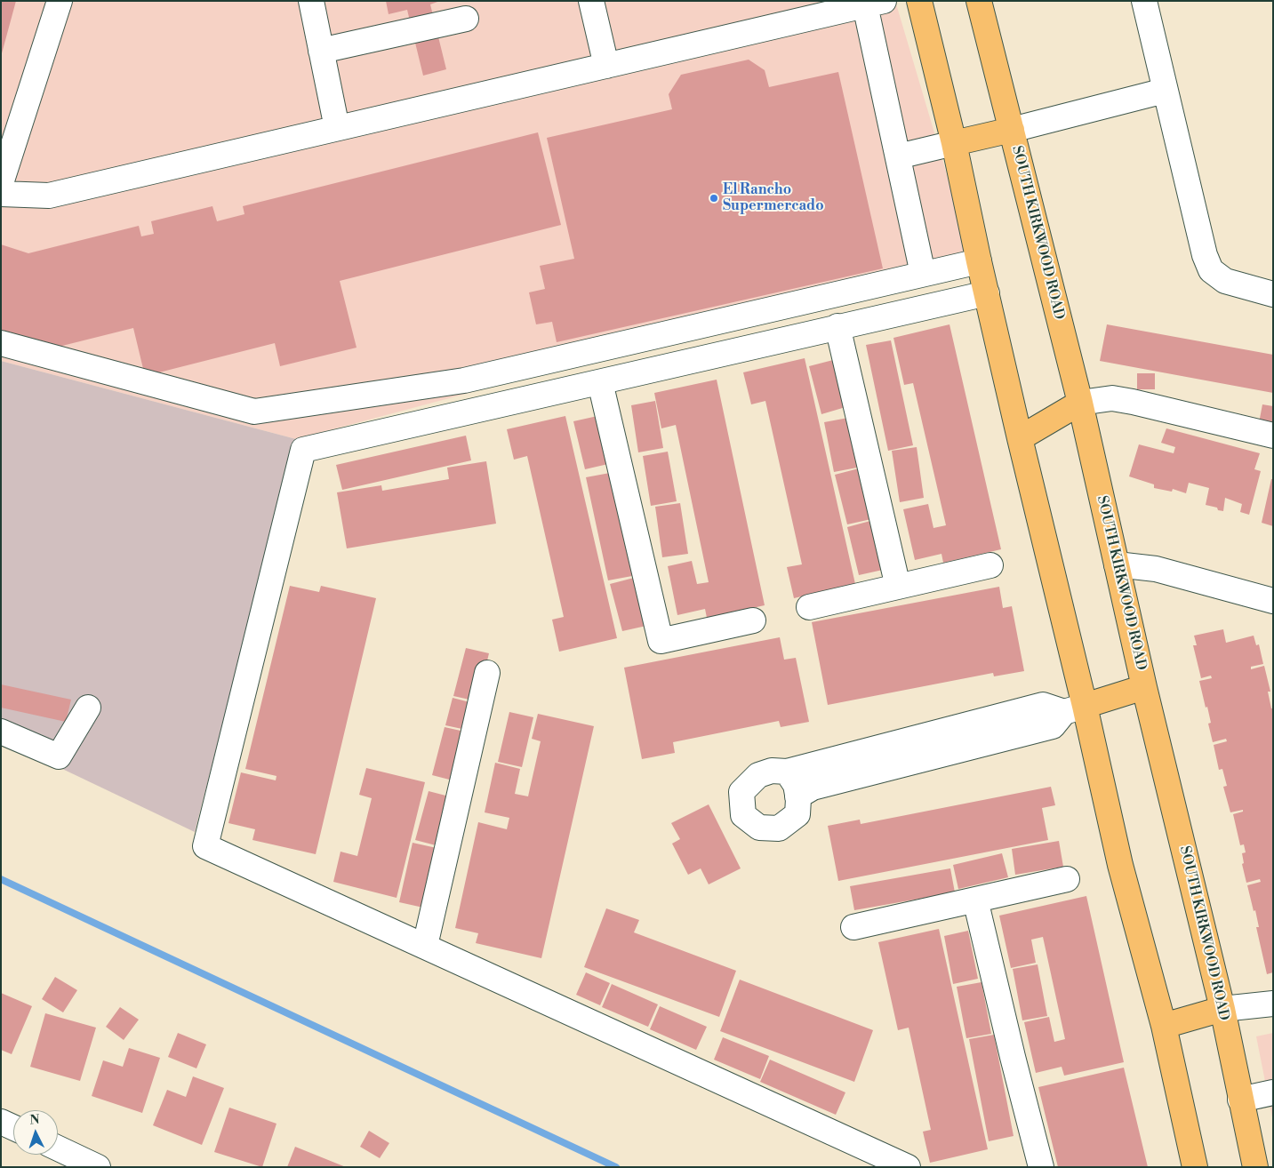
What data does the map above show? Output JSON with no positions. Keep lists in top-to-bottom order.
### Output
{
  "streets": {
    "main road": ["SOUTH KIRKWOOD ROAD"]
  },
  "places": ["El Rancho Supermercado"],
  "north": "top"
}
